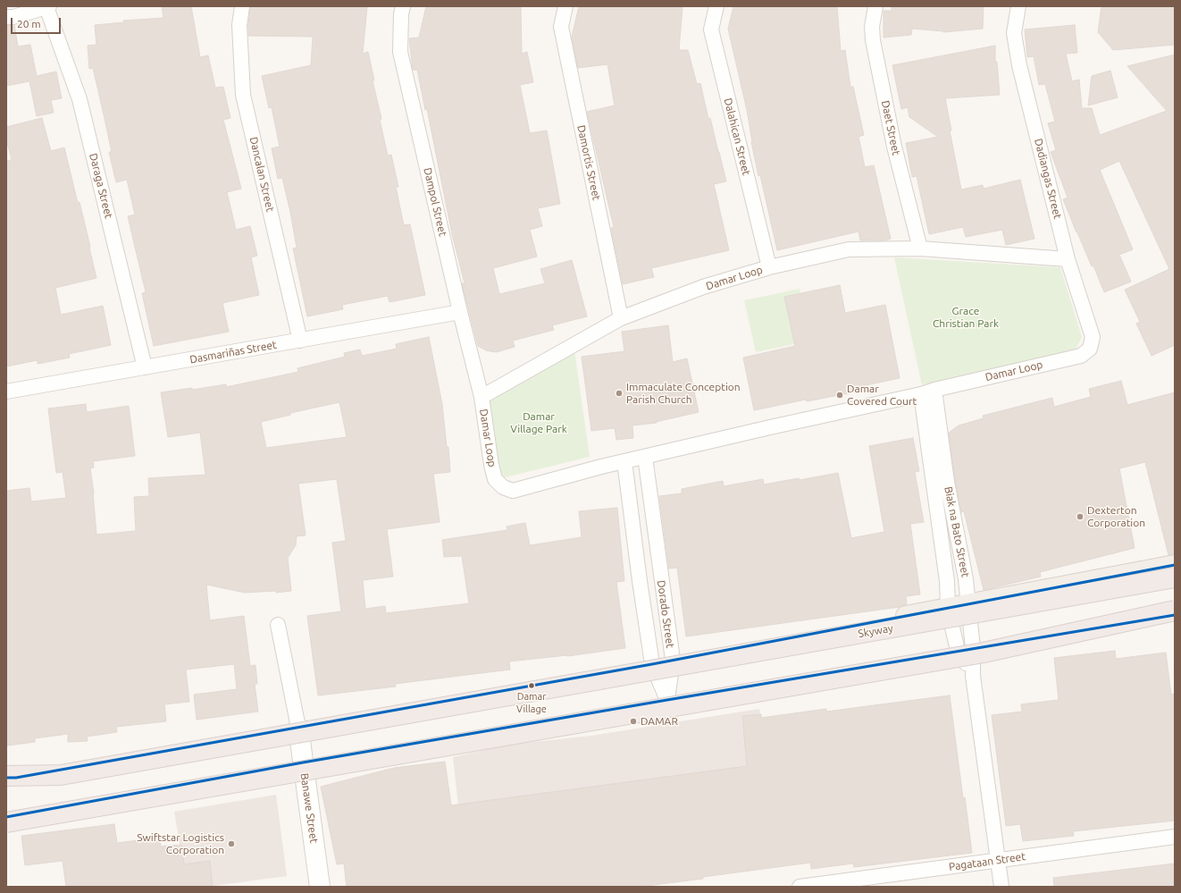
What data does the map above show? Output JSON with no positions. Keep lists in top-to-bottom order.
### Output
{
  "streets": {
    "highway": ["Skyway"],
    "main road": ["Banawe Street"],
    "street": [
      "Daet Street",
      "Dalahican Street",
      "Damortis Street",
      "Dancalan Street",
      "Dadiangas Street",
      "Daraga Street",
      "Dampol Street",
      "Damar Loop",
      "Dasmariñas Street",
      "Biak na Bato Street",
      "Dorado Street",
      "Pagataan Street"
    ]
  },
  "crossings": [
    ["Daet Street", "Damar Loop"],
    ["Dalahican Street", "Damar Loop"],
    ["Damortis Street", "Damar Loop"],
    ["Dancalan Street", "Dasmariñas Street"],
    ["Dadiangas Street", "Damar Loop"],
    ["Daraga Street", "Dasmariñas Street"],
    ["Dampol Street", "Damar Loop"],
    ["Dampol Street", "Dasmariñas Street"],
    ["Damar Loop", "Biak na Bato Street"],
    ["Damar Loop", "Dorado Street"],
    ["Biak na Bato Street", "Pagataan Street"]
  ],
  "parks": ["Grace Christian Park", "Damar Village Park"],
  "places": [
    "Immaculate Conception Parish Church",
    "Damar Covered Court",
    "Dexterton Corporation",
    "Damar Village",
    "DAMAR",
    "Swiftstar Logistics Corporation"
  ],
  "scale_bar": "20 m"
}
